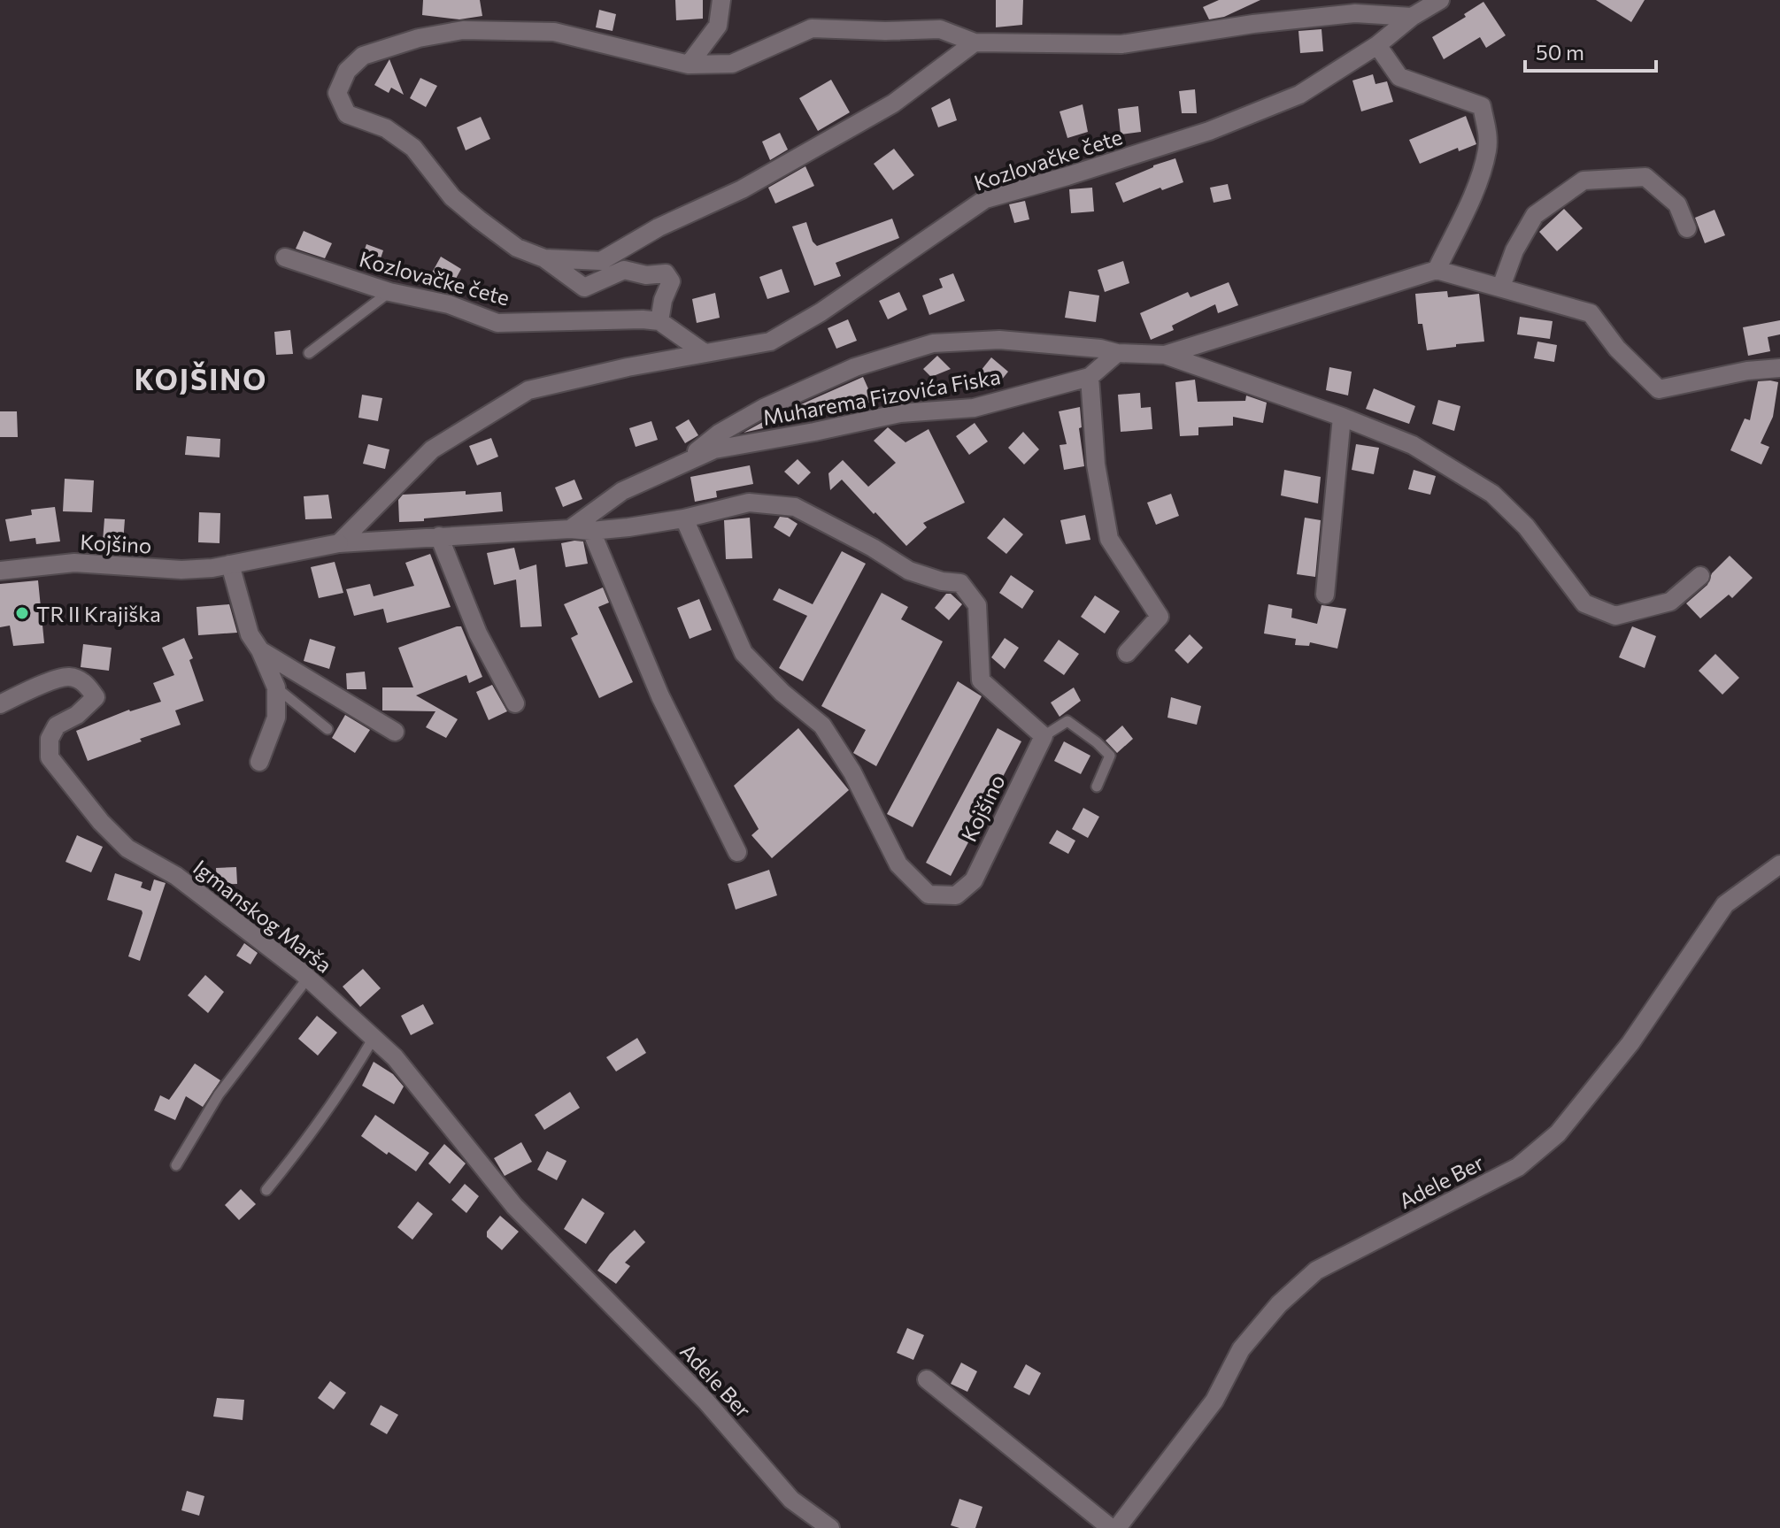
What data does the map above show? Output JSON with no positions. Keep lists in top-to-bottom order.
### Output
{
  "streets": {
    "street": [
      "Kozlovačke čete",
      "Muharema Fizovića Fiska",
      "Kojšino",
      "Igmanskog Marša",
      "Adele Ber"
    ]
  },
  "crossings": [
    ["Kozlovačke čete", "Kojšino"],
    ["Muharema Fizovića Fiska", "Kojšino"],
    ["Igmanskog Marša", "Adele Ber"]
  ],
  "districts": ["KOJŠINO"],
  "places": ["TR II Krajiška"],
  "scale_bar": "50 m"
}
